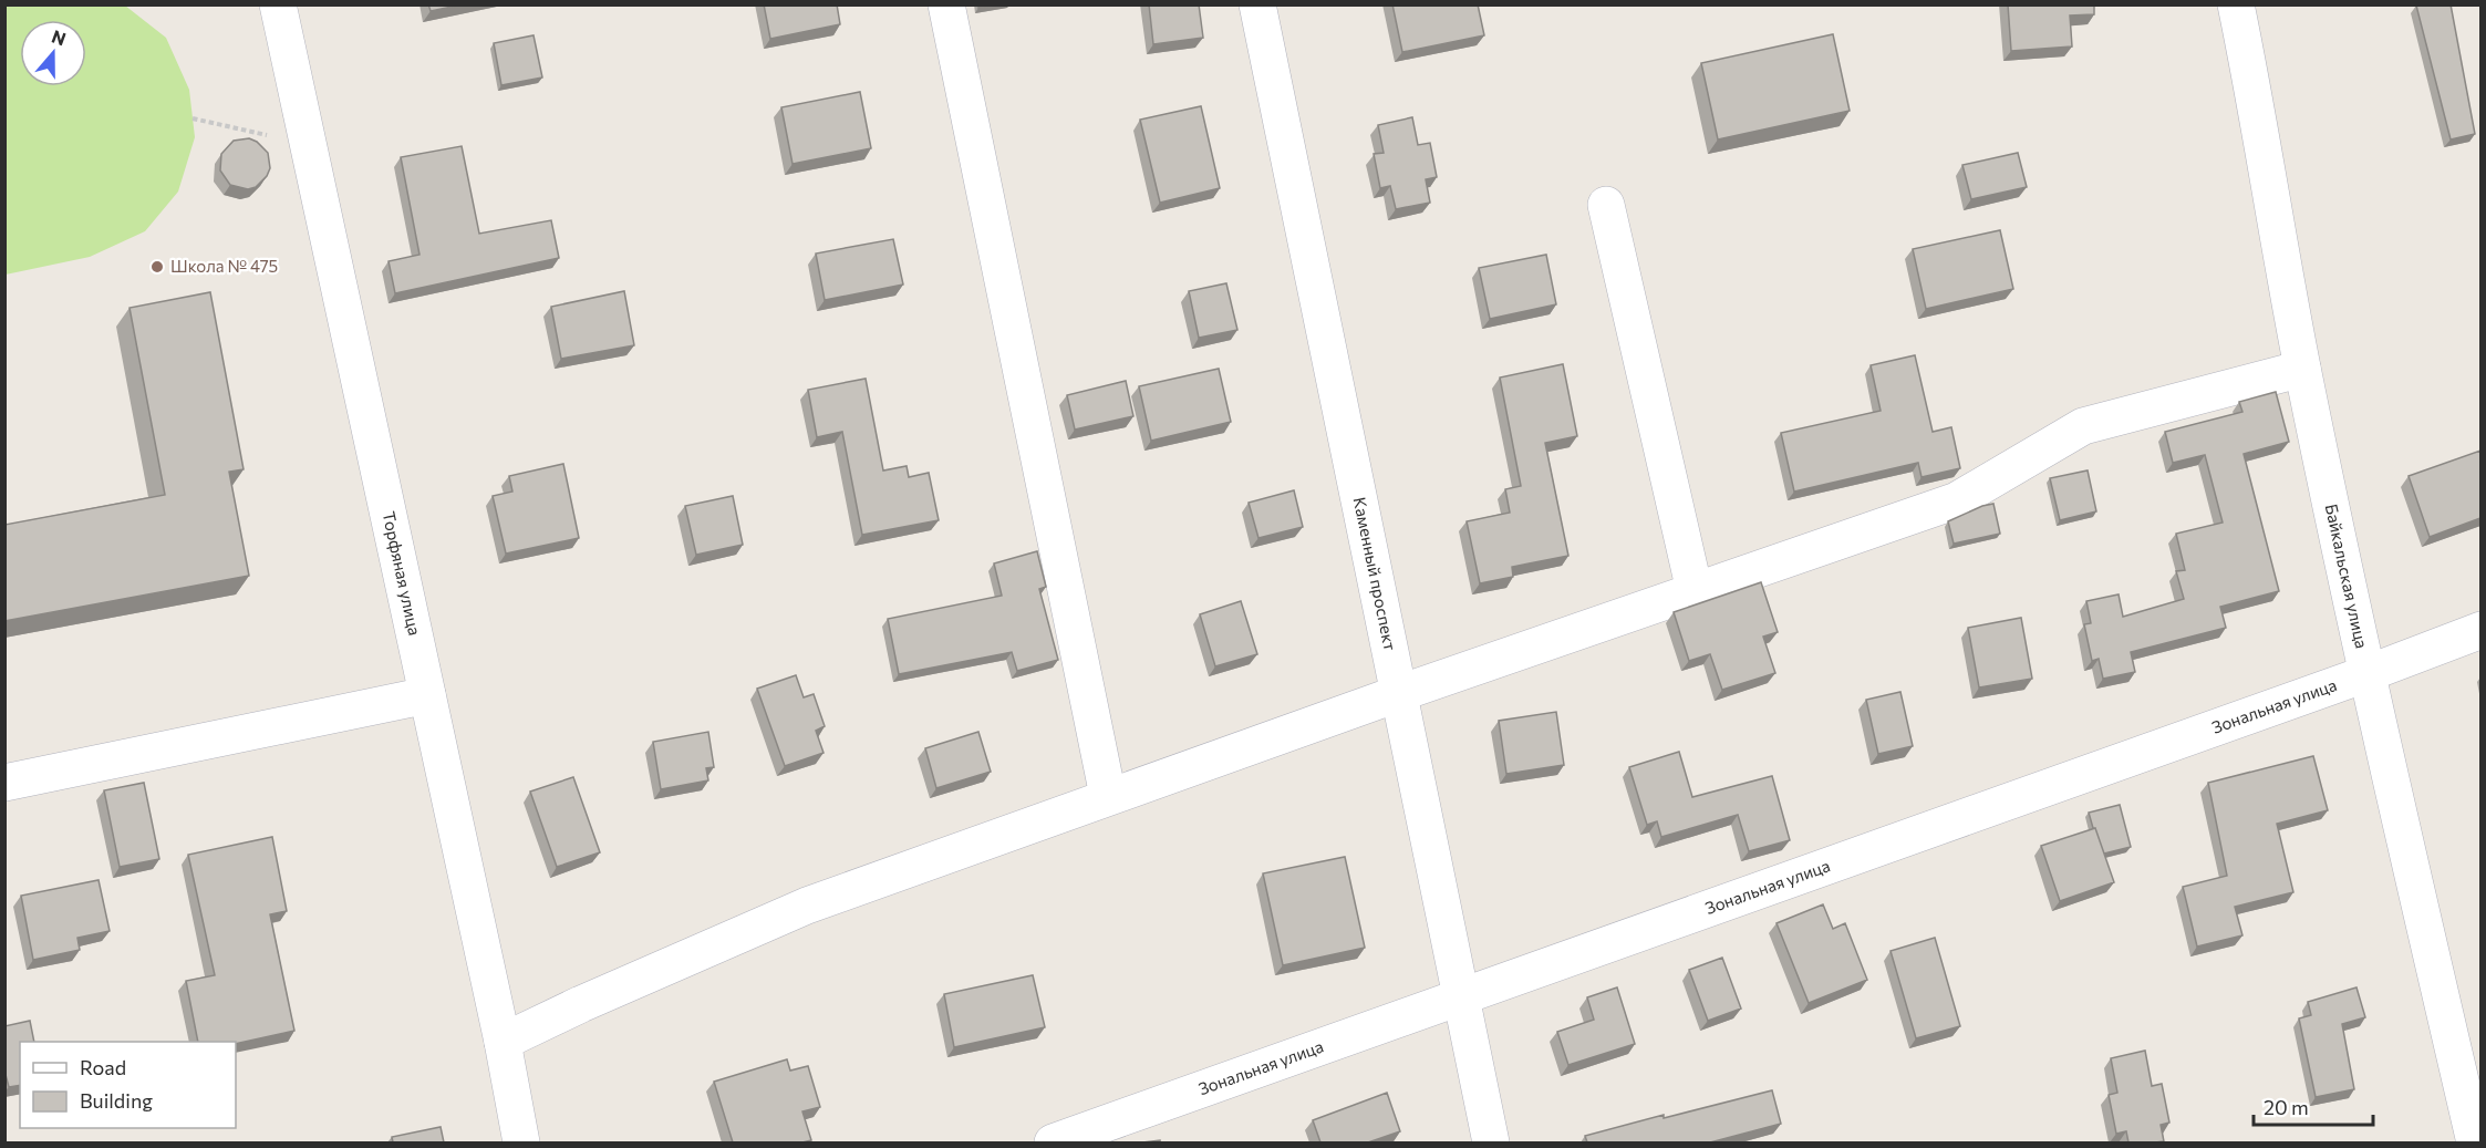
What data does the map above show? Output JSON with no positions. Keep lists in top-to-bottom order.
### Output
{
  "streets": {
    "street": [
      "Торфяная улица",
      "Каменный проспект",
      "Байкальская улица",
      "Зональная улица"
    ]
  },
  "crossings": [
    ["Каменный проспект", "Зональная улица"],
    ["Байкальская улица", "Зональная улица"]
  ],
  "places": ["Школа № 475"],
  "legend": ["Road", "Building"],
  "scale_bar": "20 m",
  "north": "top"
}
